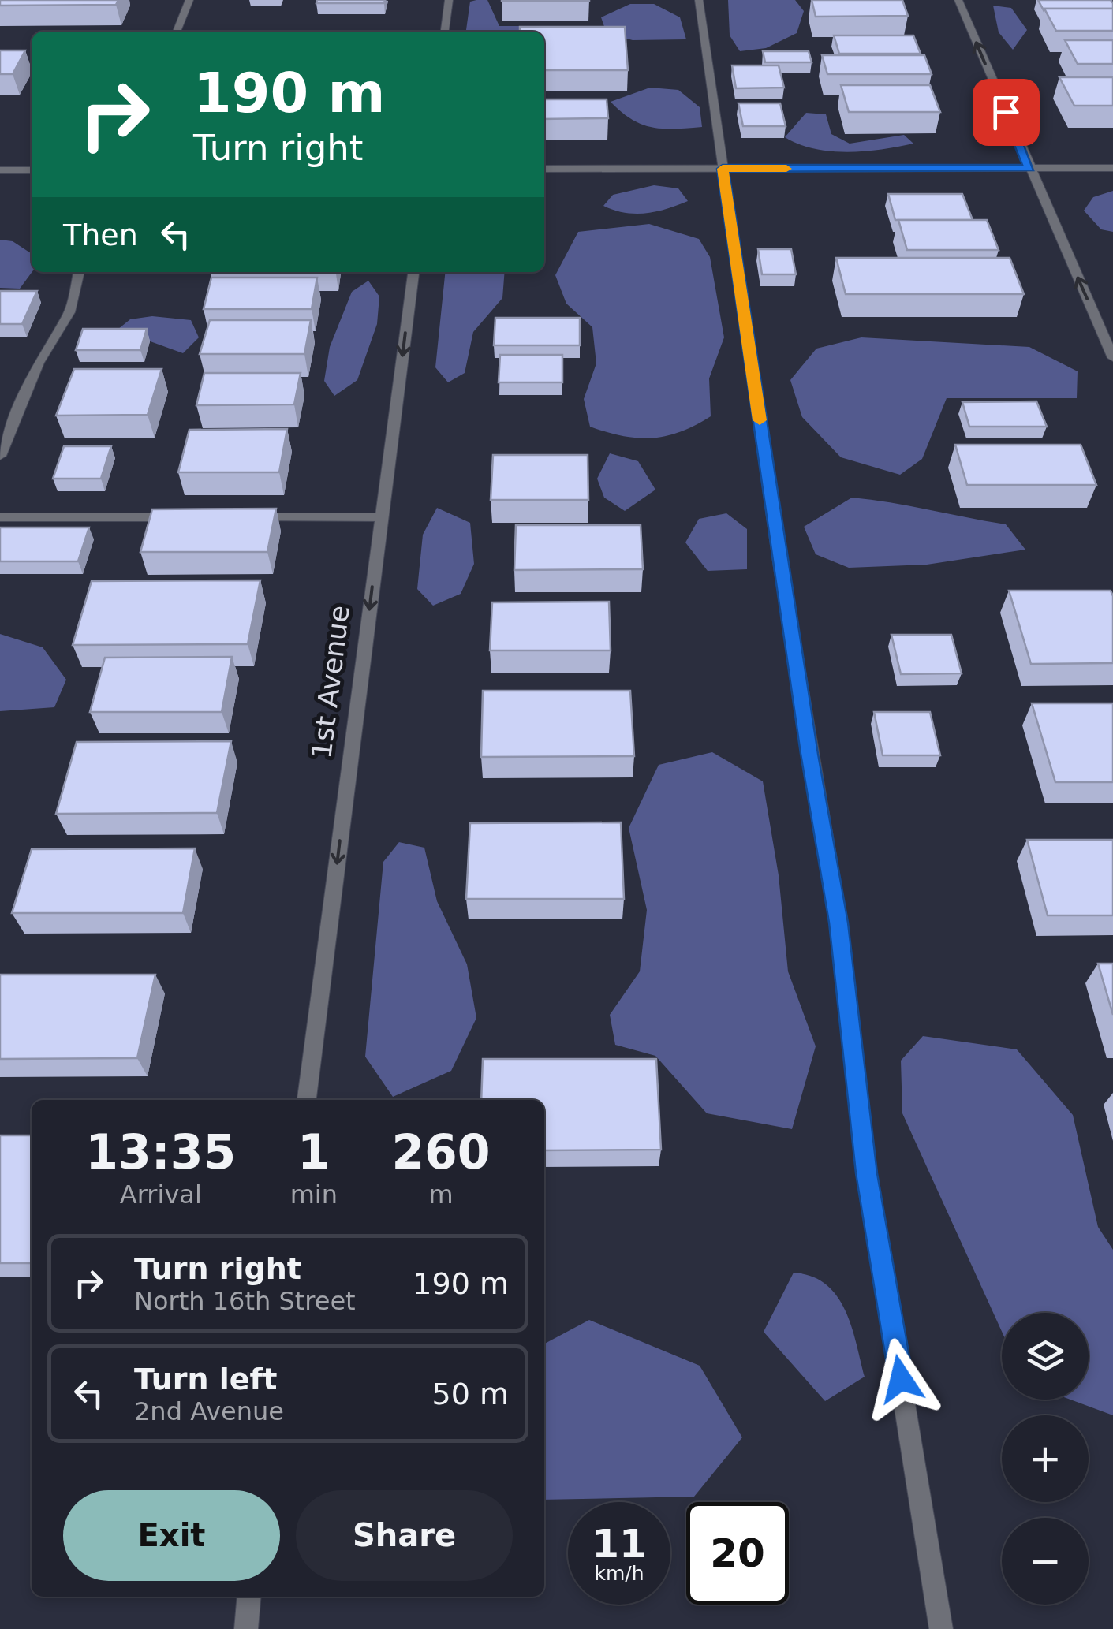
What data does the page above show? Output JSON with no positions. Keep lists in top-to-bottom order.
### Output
{
  "streets": {
    "street": ["1st Avenue"]
  },
  "one_way": ["1st Avenue"],
  "page": {
    "turn": ["190 m", "Turn right"],
    "then": "Then",
    "eta": [
      "13:35",
      "Arrival",
      "1",
      "min",
      "260",
      "m"
    ],
    "list": [
      {
        "name": "Turn right",
        "note": "North 16th Street",
        "value": "190 m"
      },
      {
        "name": "Turn left",
        "note": "2nd Avenue",
        "value": "50 m"
      }
    ],
    "map_buttons": ["+", "−"],
    "buttons": ["Exit", "Share"],
    "speed": "11 km/h",
    "limit": "20"
  }
}
